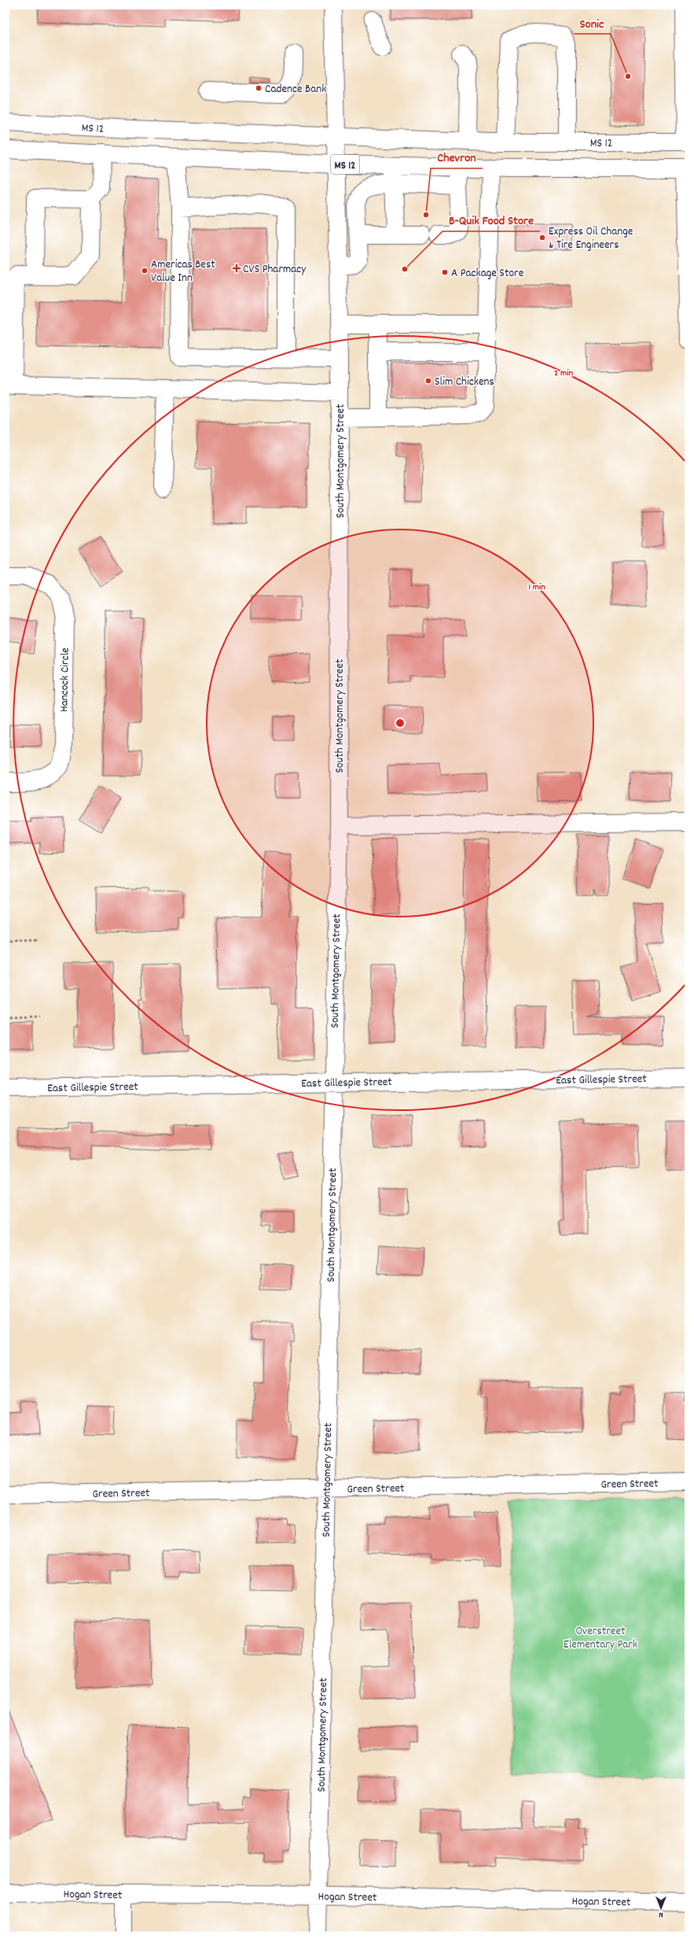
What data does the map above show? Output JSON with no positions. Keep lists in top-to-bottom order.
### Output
{
  "streets": {
    "street": [
      "MS 12",
      "South Montgomery Street",
      "Hancock Circle",
      "East Gillespie Street",
      "Green Street",
      "Hogan Street"
    ]
  },
  "crossings": [
    ["MS 12", "South Montgomery Street"],
    ["South Montgomery Street", "East Gillespie Street"],
    ["South Montgomery Street", "Green Street"],
    ["South Montgomery Street", "Hogan Street"]
  ],
  "parks": ["Overstreet Elementary Park"],
  "places": {
    "other": [
      "Sonic",
      "Cadence Bank",
      "Chevron",
      "Express Oil Change & Tire Engineers",
      "B-Quik Food Store",
      "Americas Best Value Inn",
      "A Package Store",
      "Slim Chickens"
    ],
    "health": ["CVS Pharmacy"]
  },
  "north": "bottom",
  "rings": ["2 min", "1 min"]
}
